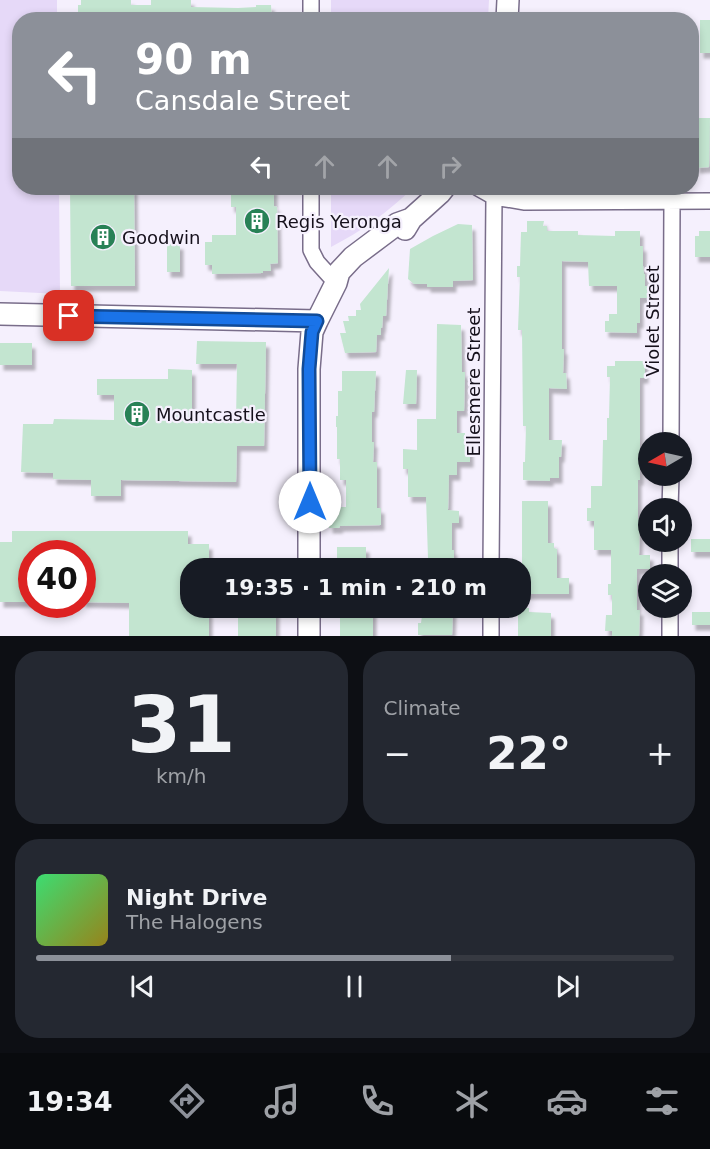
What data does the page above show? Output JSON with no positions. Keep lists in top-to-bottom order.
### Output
{
  "streets": {
    "street": ["Violet Street", "Ellesmere Street"]
  },
  "places": {
    "building": ["Regis Yeronga", "Goodwin", "Mountcastle"]
  },
  "north": "left",
  "page": {
    "turn": ["90 m", "Cansdale Street"],
    "limit": "40",
    "trip": "19:35 · 1 min · 210 m",
    "tile": [
      ["31", "km/h"],
      "Climate"
    ],
    "heat": ["−", "22°", "+"],
    "song": ["Night Drive", "The Halogens"],
    "tabs": "19:34"
  }
}
